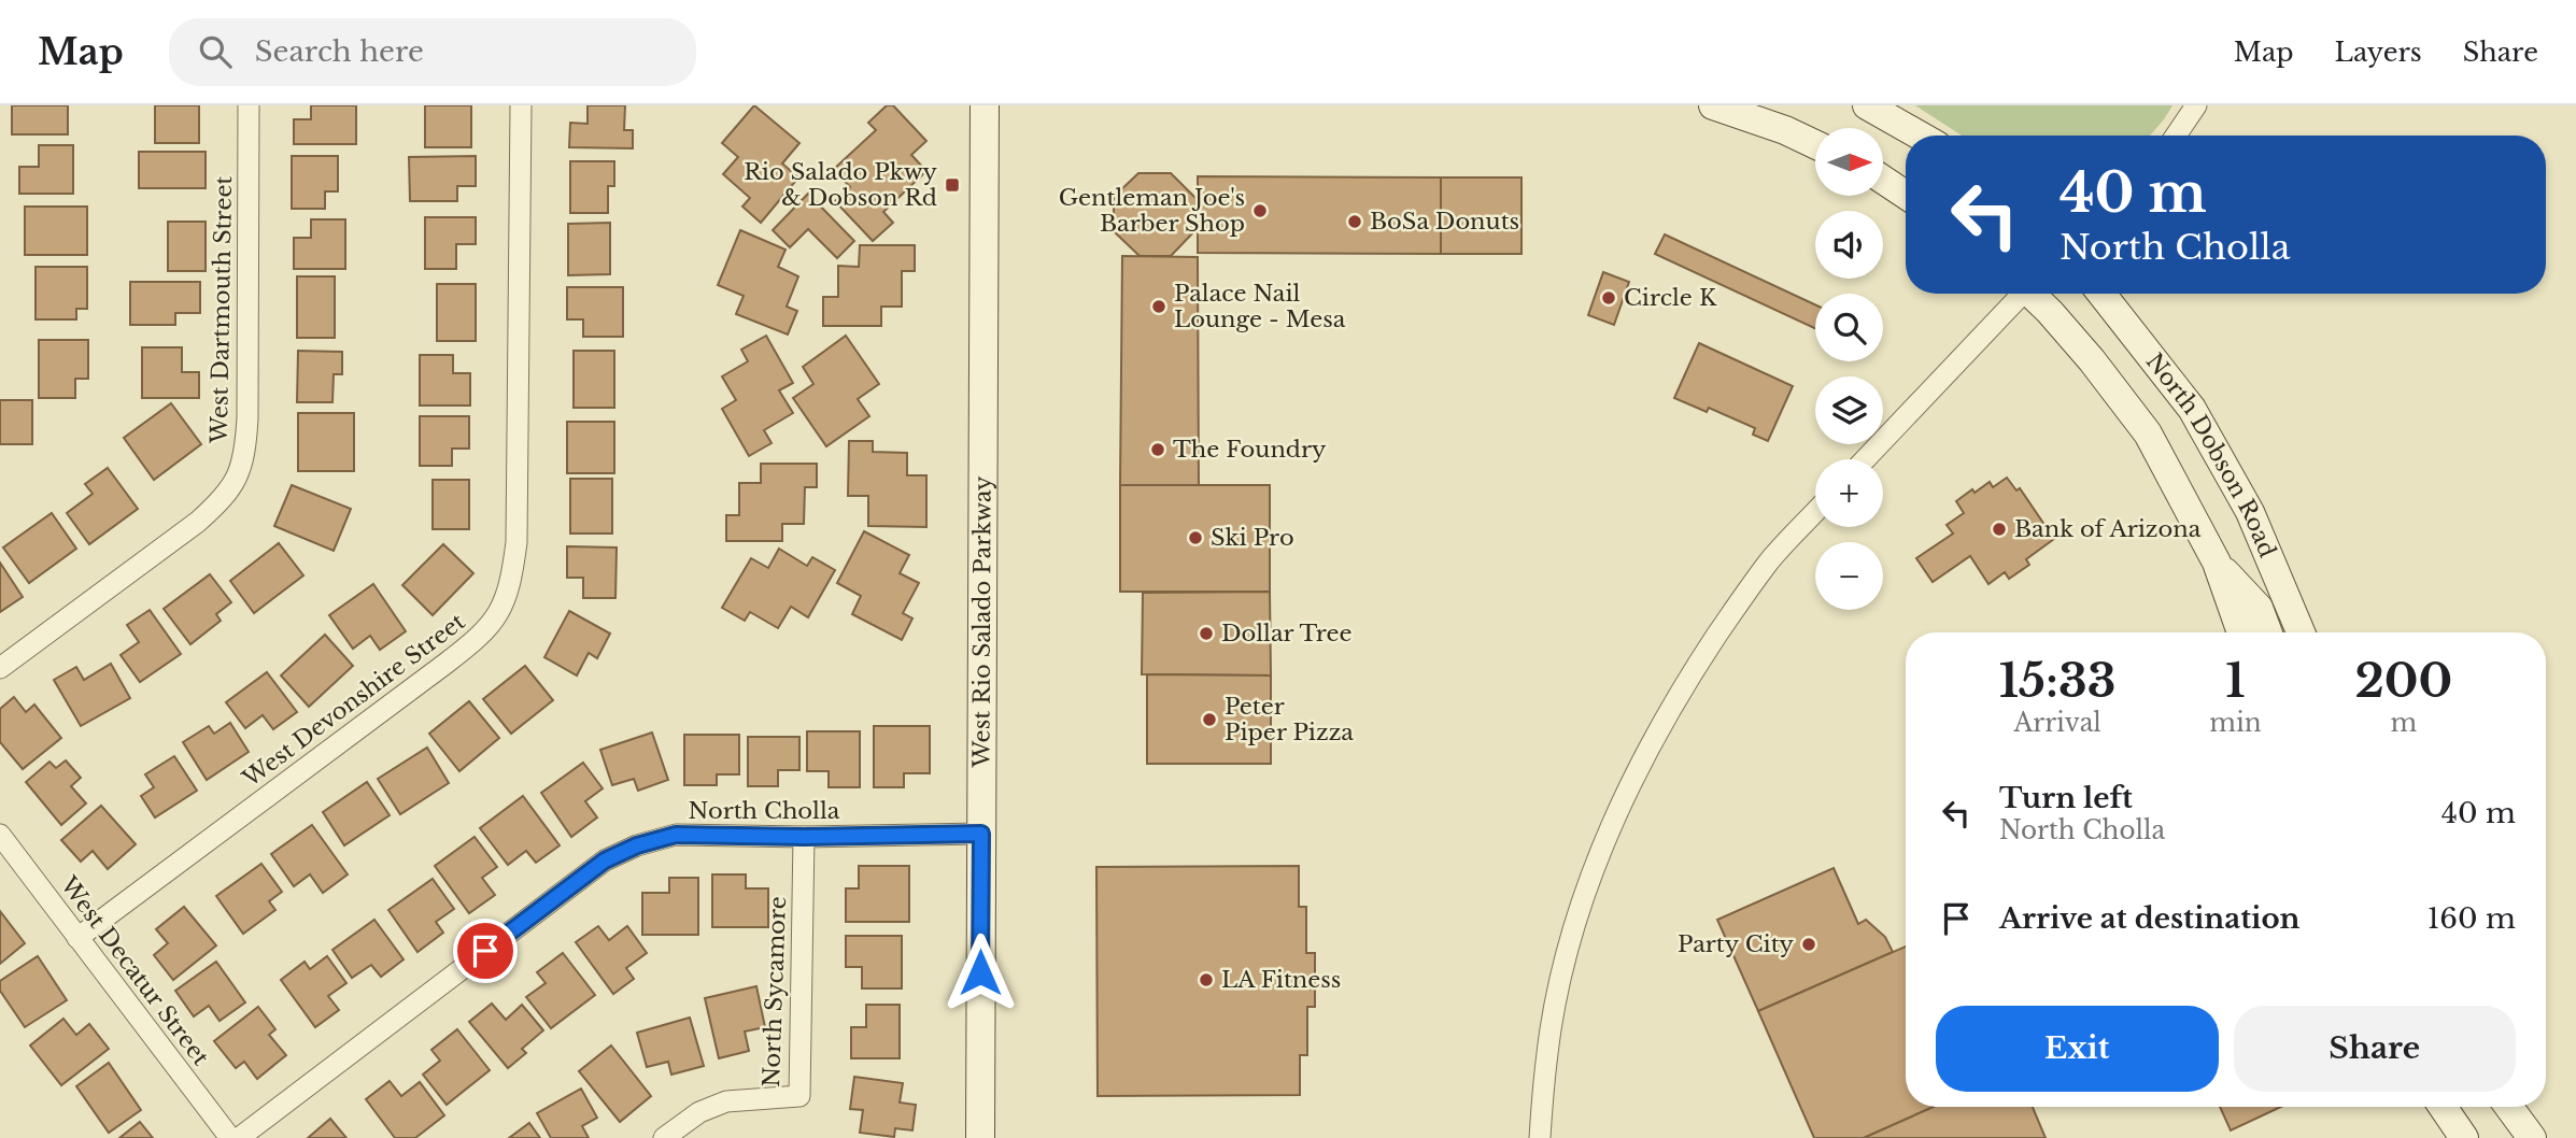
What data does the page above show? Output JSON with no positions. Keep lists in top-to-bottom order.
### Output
{
  "streets": {
    "main road": ["North Dobson Road", "West Rio Salado Parkway"],
    "street": [
      "West Dartmouth Street",
      "West Devonshire Street",
      "North Cholla",
      "West Decatur Street",
      "North Sycamore"
    ]
  },
  "crossings": [
    ["West Rio Salado Parkway", "North Cholla"],
    ["West Devonshire Street", "West Decatur Street"],
    ["North Cholla", "North Sycamore"]
  ],
  "places": {
    "transit": ["Rio Salado Pkwy & Dobson Rd"],
    "other": [
      "Gentleman Joe's Barber Shop",
      "BoSa Donuts",
      "Circle K",
      "Palace Nail Lounge - Mesa",
      "The Foundry",
      "Bank of Arizona",
      "Ski Pro",
      "Dollar Tree",
      "Peter Piper Pizza",
      "Party City",
      "LA Fitness"
    ]
  },
  "north": "right",
  "page": {
    "header": "Map",
    "search": "Search here",
    "nav": ["Map", "Layers", "Share"],
    "map_buttons": ["+", "−"],
    "turn": ["40 m", "North Cholla"],
    "eta": [
      "15:33",
      "Arrival",
      "1",
      "min",
      "200",
      "m"
    ],
    "list": [
      {
        "name": "Turn left",
        "note": "North Cholla",
        "value": "40 m"
      },
      {
        "name": "Arrive at destination",
        "value": "160 m"
      }
    ],
    "buttons": ["Exit", "Share"]
  }
}
